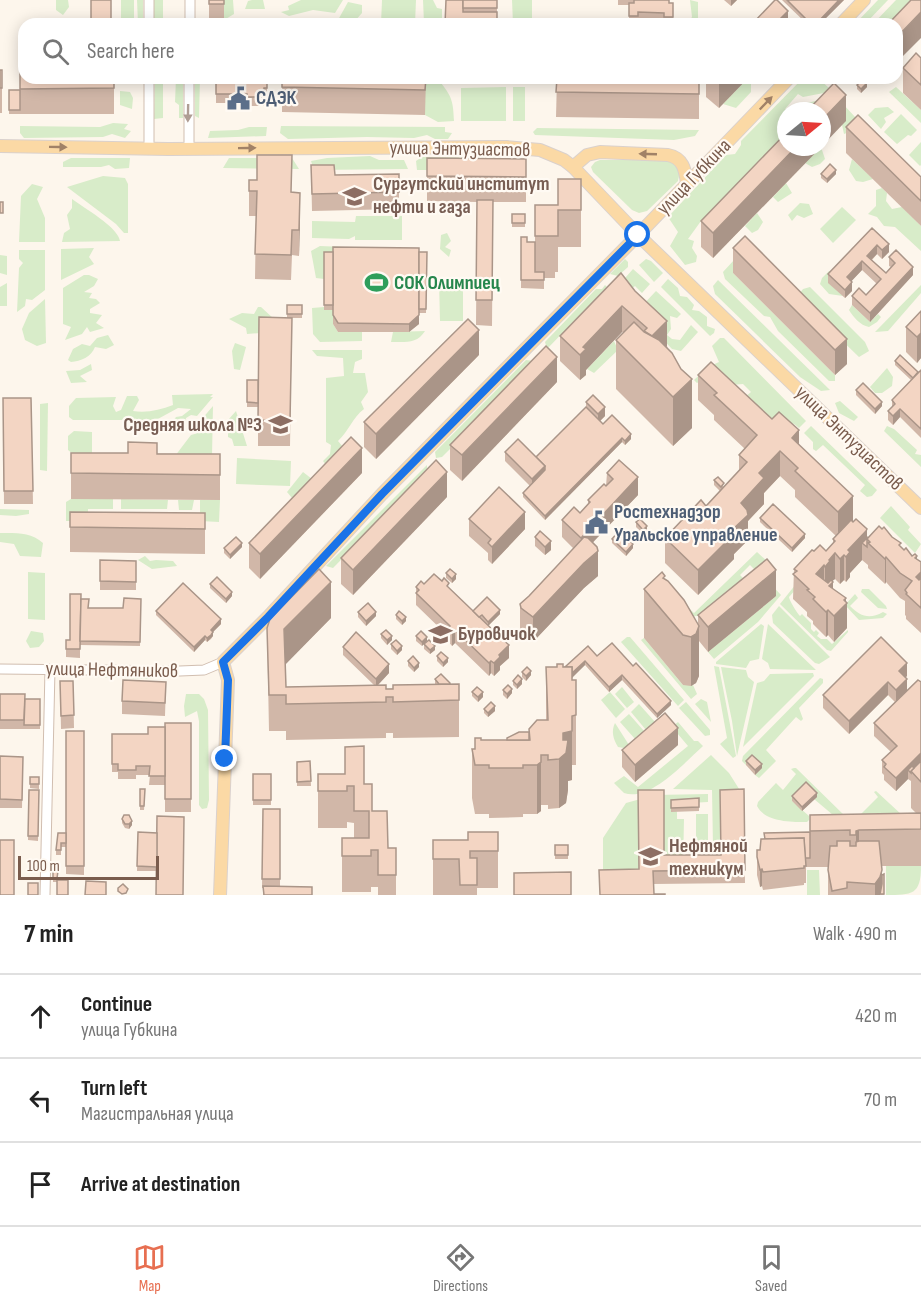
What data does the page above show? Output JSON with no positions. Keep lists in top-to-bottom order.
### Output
{
  "streets": {
    "main road": ["улица Энтузиастов", "улица Губкина"],
    "street": ["улица Нефтяников"]
  },
  "crossings": [
    ["улица Энтузиастов", "улица Губкина"],
    ["улица Губкина", "улица Нефтяников"]
  ],
  "one_way": ["улица Энтузиастов"],
  "places": {
    "public building": ["СДЭК", "Ростехнадзор Уральское управление"],
    "school or university": [
      "Сургутский институт нефти и газа",
      "Средняя школа №3",
      "Буровичок",
      "Нефтяной техникум"
    ],
    "sports": ["СОК Олимпиец"]
  },
  "scale_bar": "100 m",
  "north": "right",
  "page": {
    "search": "Search here",
    "scale": "100 m",
    "heading": ["7 min", "Walk · 490 m"],
    "list": [
      ["Continue", "улица Губкина", "420 m"],
      ["Turn left", "Магистральная улица", "70 m"],
      "Arrive at destination"
    ],
    "nav": ["Map", "Directions", "Saved"]
  }
}
